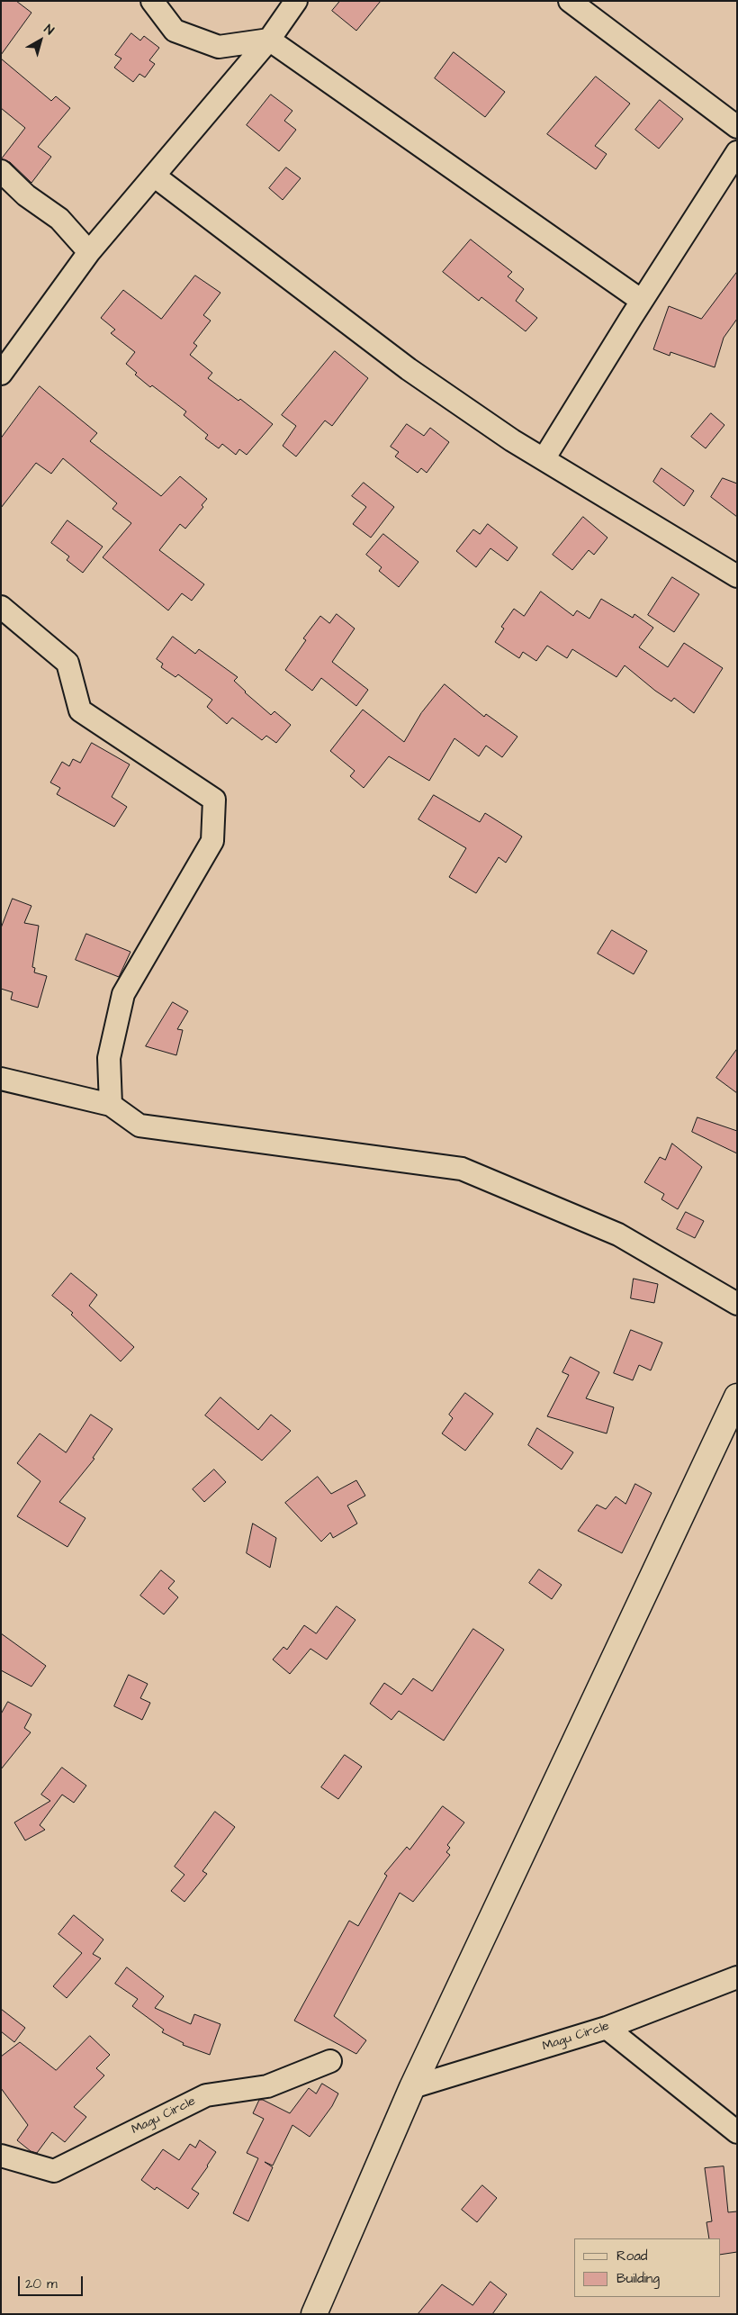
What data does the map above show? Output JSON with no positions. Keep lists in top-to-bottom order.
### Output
{
  "streets": {
    "street": ["Magu Circle"]
  },
  "legend": ["Road", "Building"],
  "scale_bar": "20 m",
  "north": "top right"
}
